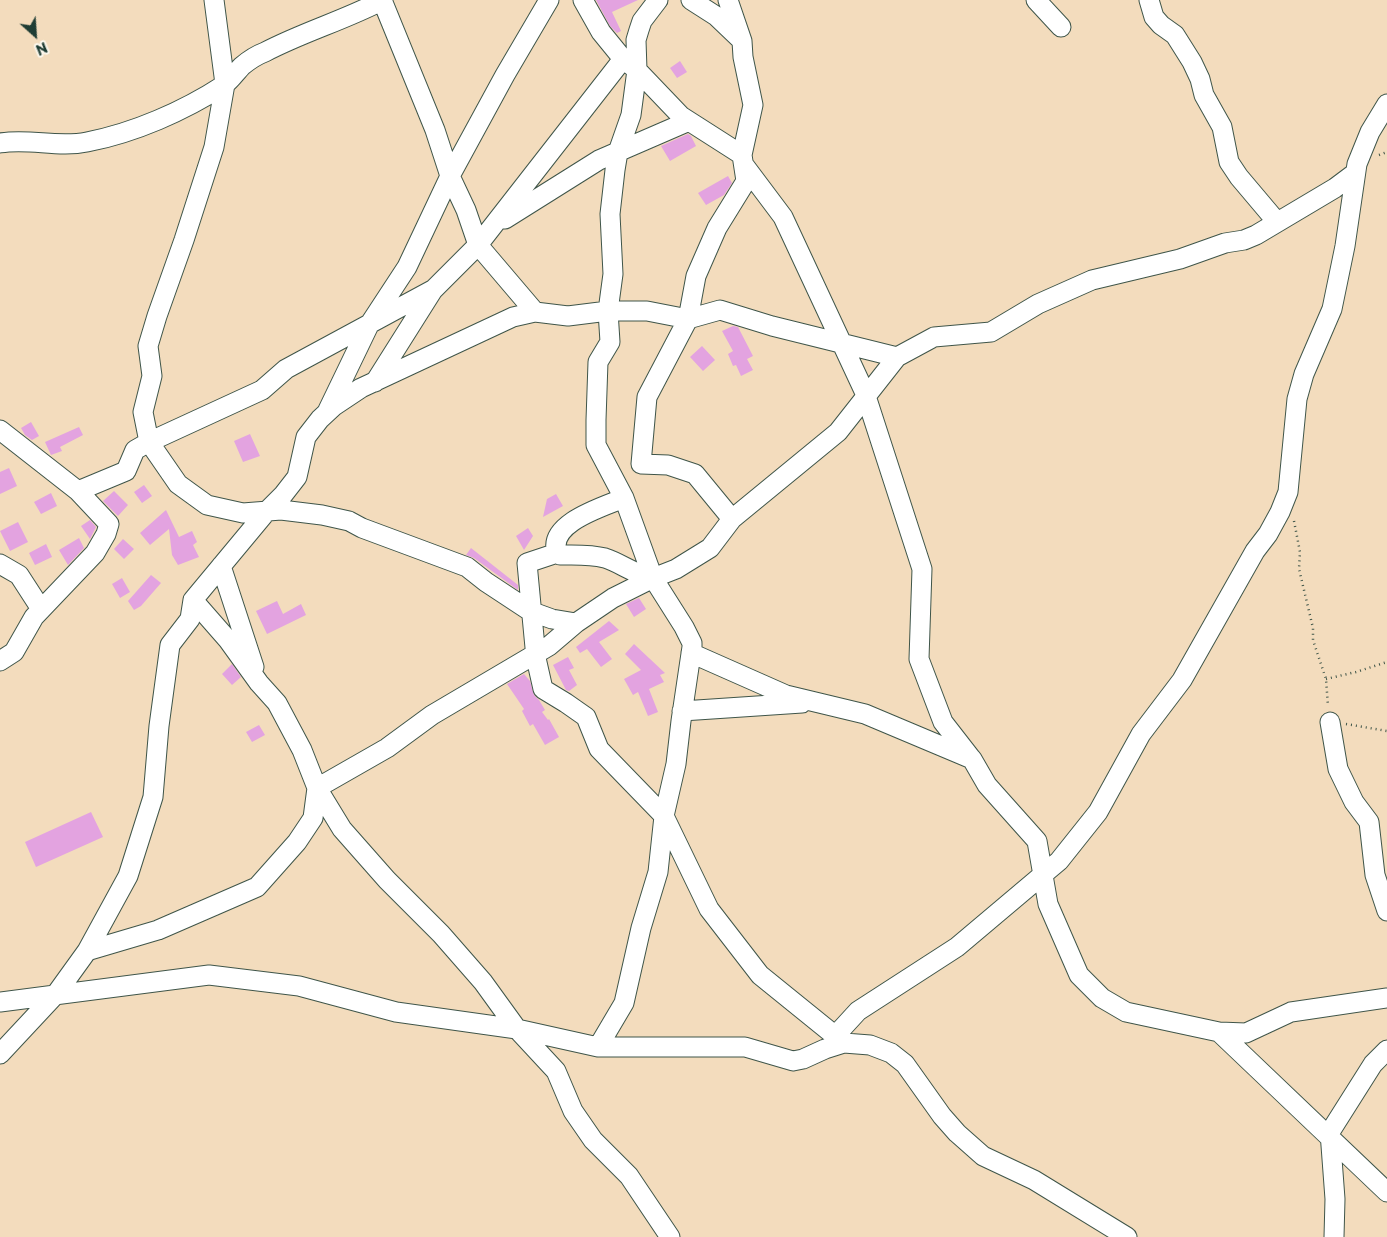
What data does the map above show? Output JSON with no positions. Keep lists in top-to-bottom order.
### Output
{
  "north": "bottom right"
}
